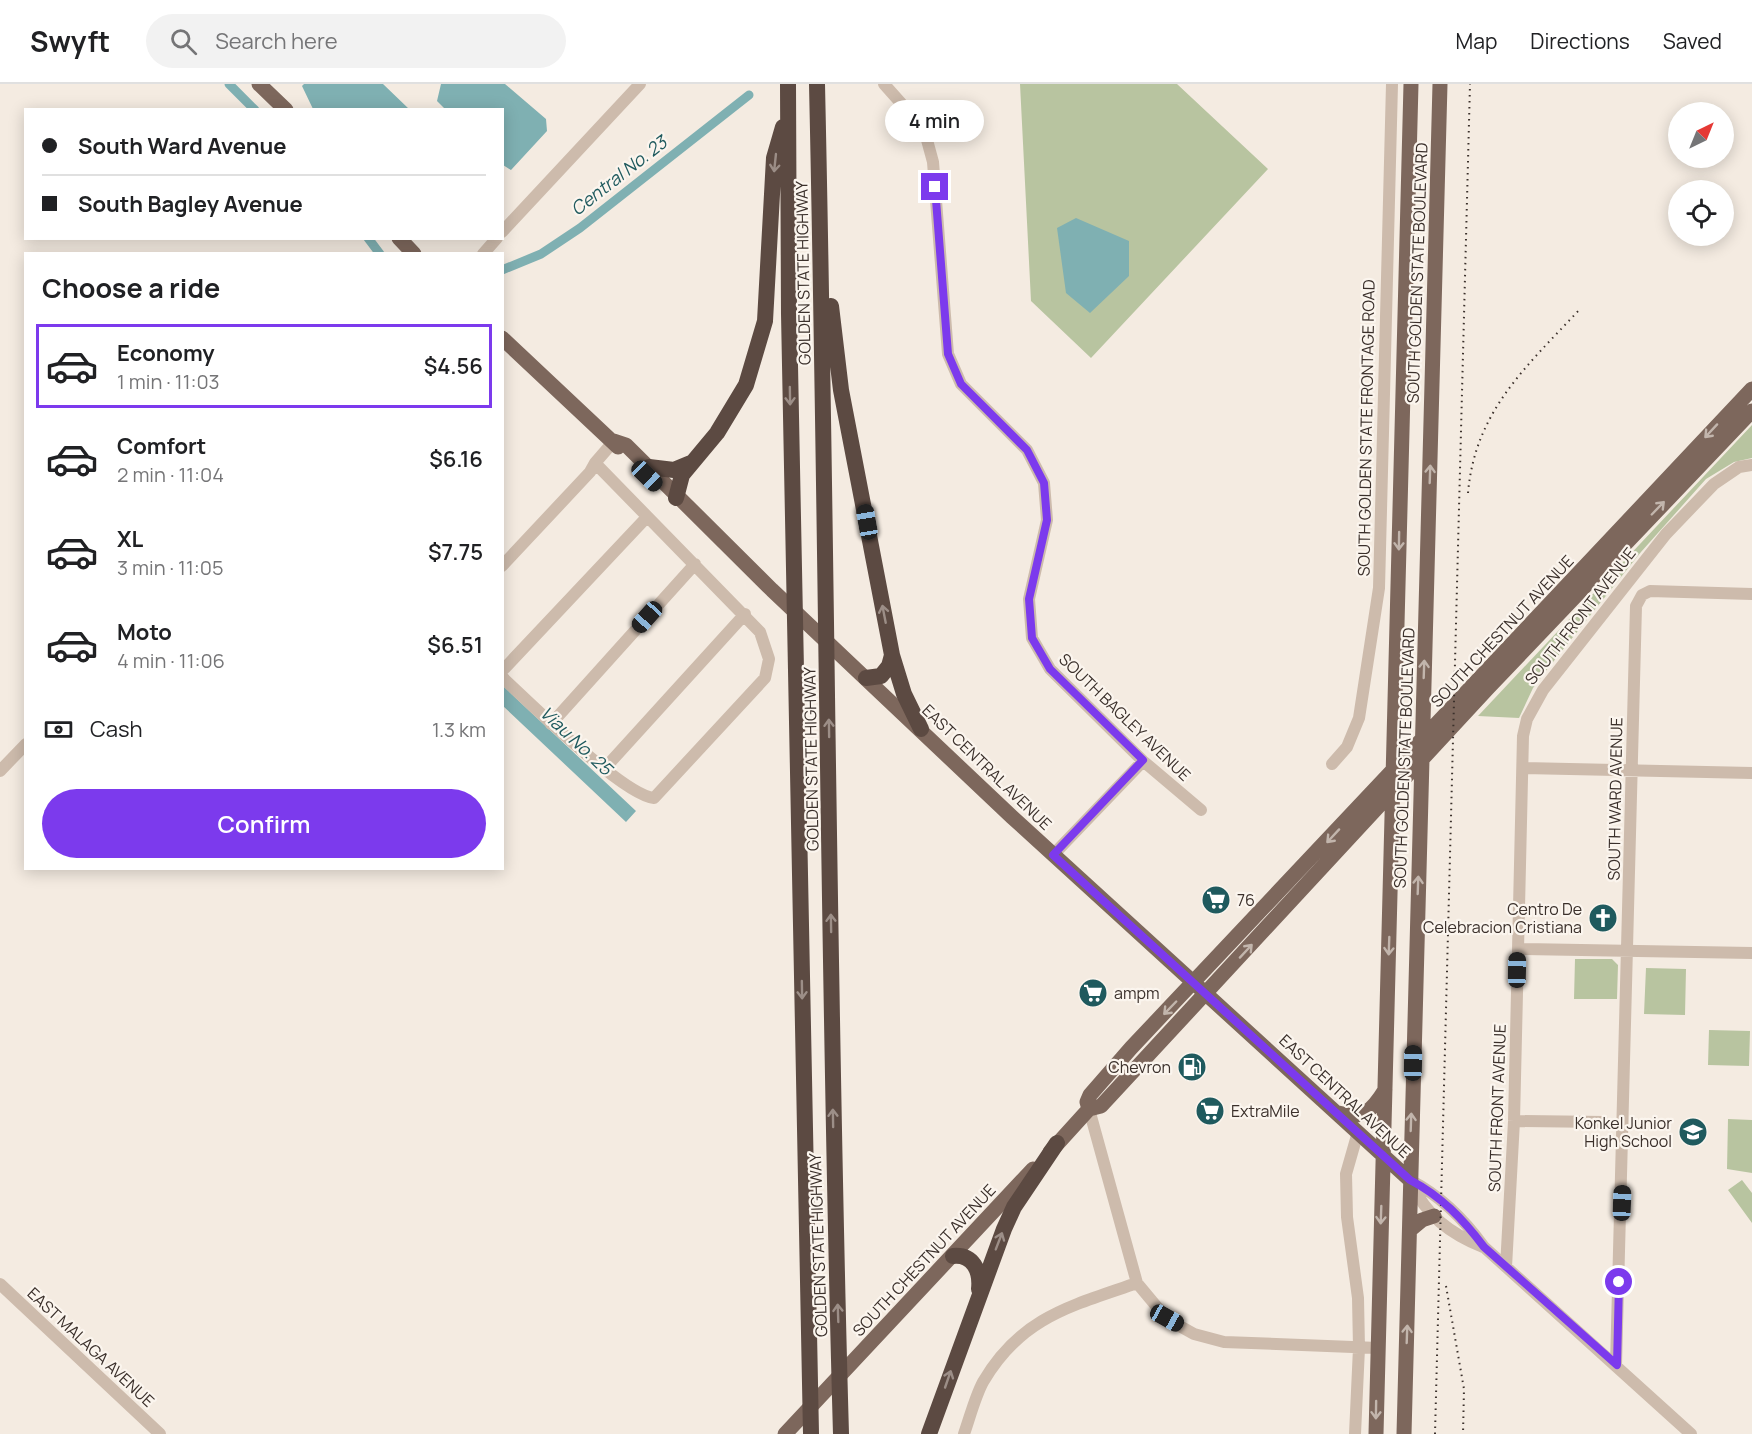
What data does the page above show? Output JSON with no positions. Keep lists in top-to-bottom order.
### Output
{
  "streets": {
    "highway": ["GOLDEN STATE HIGHWAY"],
    "main road": ["SOUTH GOLDEN STATE BOULEVARD", "SOUTH CHESTNUT AVENUE", "EAST CENTRAL AVENUE"],
    "street": [
      "SOUTH GOLDEN STATE FRONTAGE ROAD",
      "SOUTH FRONT AVENUE",
      "SOUTH BAGLEY AVENUE",
      "SOUTH WARD AVENUE",
      "EAST MALAGA AVENUE"
    ]
  },
  "crossings": [
    ["SOUTH GOLDEN STATE BOULEVARD", "EAST CENTRAL AVENUE"],
    ["SOUTH FRONT AVENUE", "EAST CENTRAL AVENUE"],
    ["SOUTH CHESTNUT AVENUE", "EAST CENTRAL AVENUE"],
    ["EAST CENTRAL AVENUE", "SOUTH WARD AVENUE"]
  ],
  "water": ["Central No. 23", "Viau No. 25"],
  "places": {
    "supermarket": ["76", "ampm", "ExtraMile"],
    "church": ["Centro De Celebracion Cristiana"],
    "fuel station": ["Chevron"],
    "school or university": ["Konkel Junior High School"]
  },
  "north": "top right",
  "page": {
    "header": "Swyft",
    "search": "Search here",
    "nav": ["Map", "Directions", "Saved"],
    "bubble": "4 min",
    "banner": ["South Ward Avenue", "South Bagley Avenue"],
    "heading": "Choose a ride",
    "list": [
      {
        "name": "Economy",
        "note": "1 min · 11:03",
        "value": "$4.56"
      },
      {
        "name": "Comfort",
        "note": "2 min · 11:04",
        "value": "$6.16"
      },
      {
        "name": "XL",
        "note": "3 min · 11:05",
        "value": "$7.75"
      },
      {
        "name": "Moto",
        "note": "4 min · 11:06",
        "value": "$6.51"
      }
    ],
    "pay": ["Cash", "1.3 km"],
    "buttons": "Confirm"
  }
}
